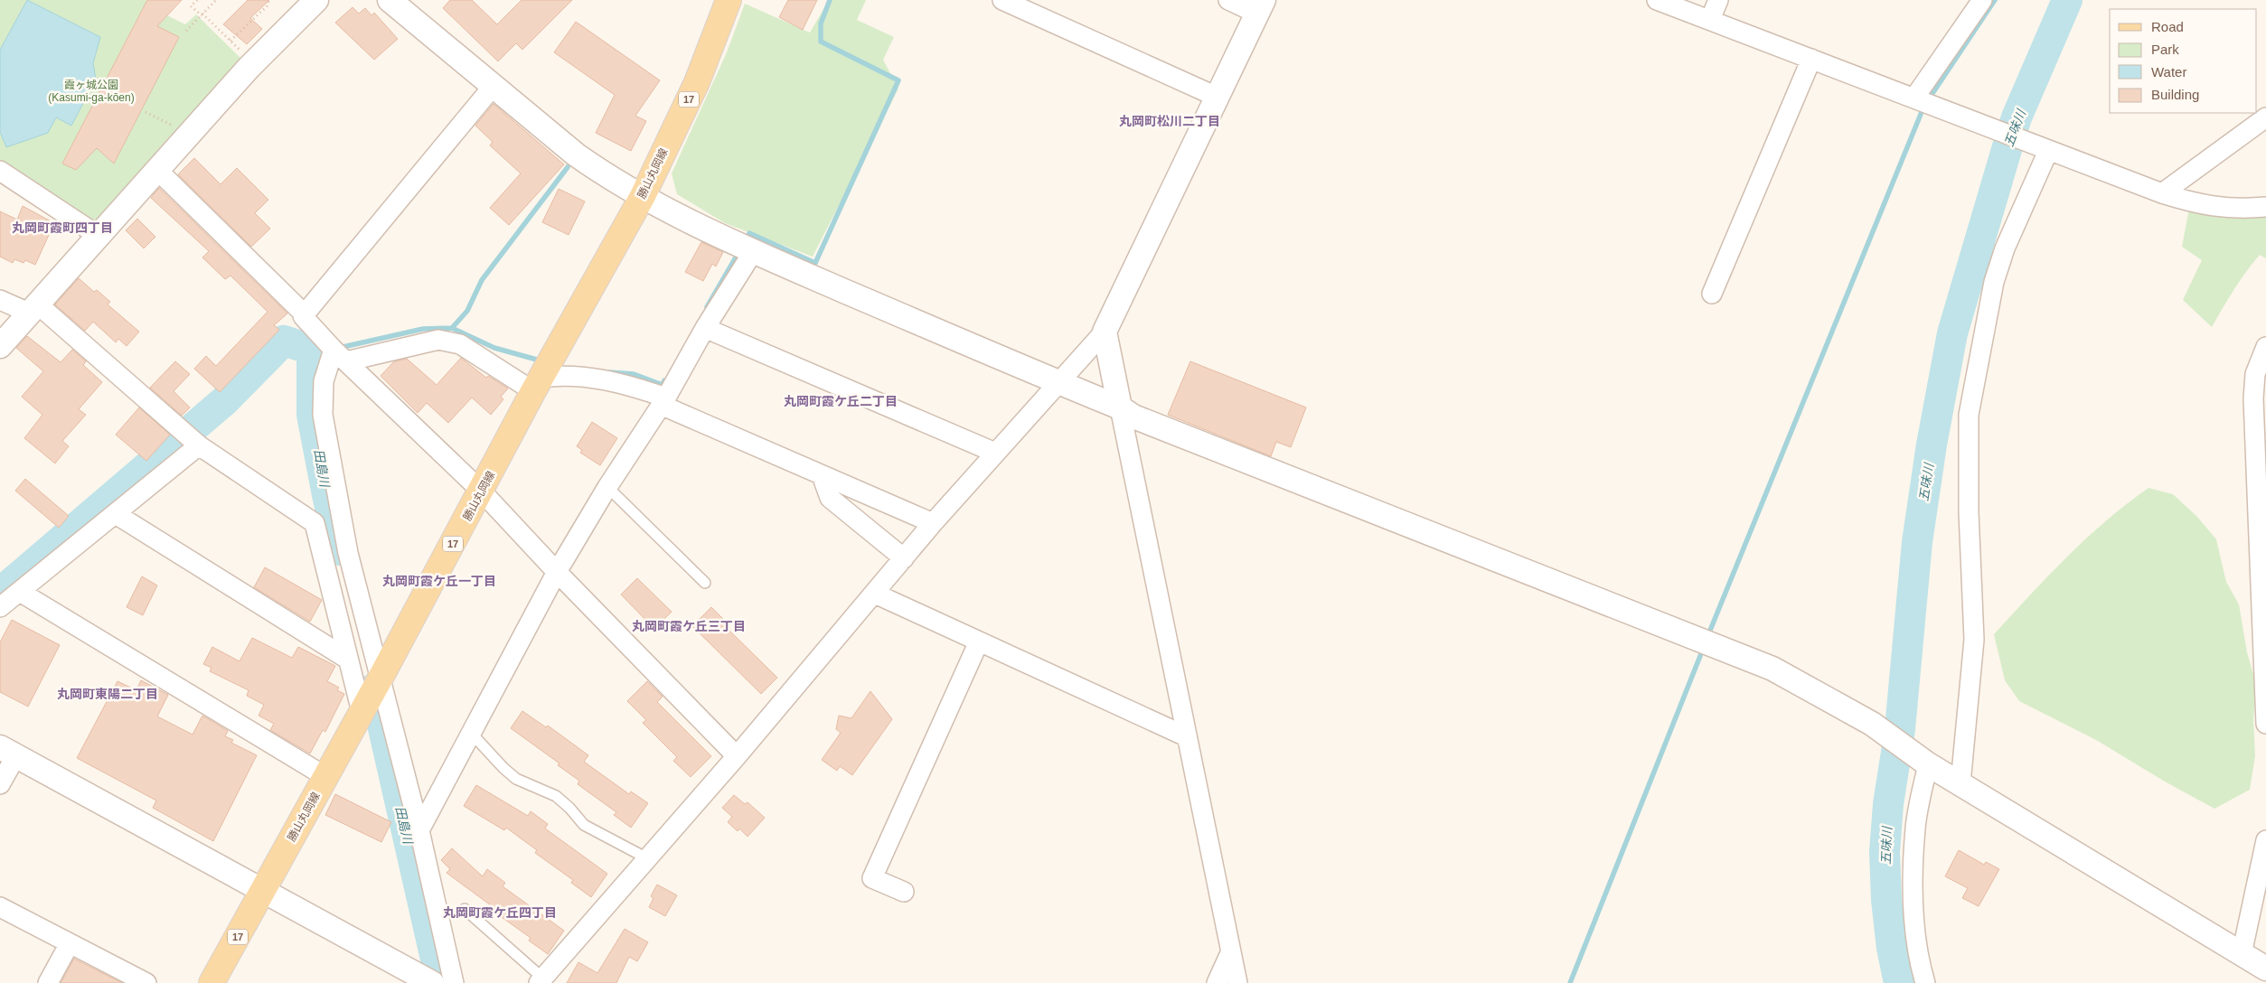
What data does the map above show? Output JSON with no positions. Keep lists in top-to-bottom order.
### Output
{
  "streets": {
    "main road": ["17", "勝山丸岡線"]
  },
  "districts": [
    "丸岡町松川二丁目",
    "丸岡町霞町四丁目",
    "丸岡町霞ケ丘二丁目",
    "丸岡町霞ケ丘一丁目",
    "丸岡町霞ケ丘三丁目",
    "丸岡町東陽二丁目",
    "丸岡町霞ケ丘四丁目"
  ],
  "water": ["五味川", "田島川"],
  "parks": ["霞ヶ城公園 (Kasumi-ga-kōen)"],
  "legend": [
    "Road",
    "Park",
    "Water",
    "Building"
  ]
}
